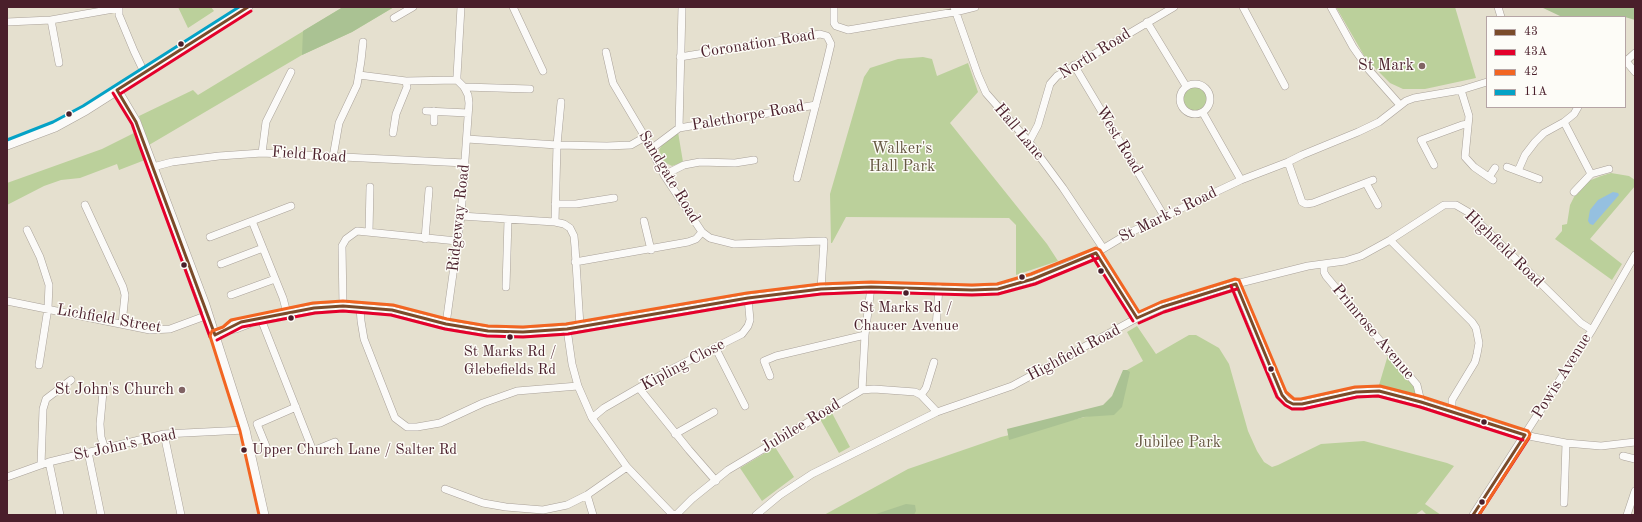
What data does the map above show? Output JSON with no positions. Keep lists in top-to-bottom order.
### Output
{
  "streets": {
    "street": [
      "Coronation Road",
      "North Road",
      "Palethorpe Road",
      "Hall Lane",
      "West Road",
      "Field Road",
      "Sandgate Road",
      "St Mark's Road",
      "Ridgeway Road",
      "Highfield Road",
      "Lichfield Street",
      "Primrose Avenue",
      "Kipling Close",
      "Powis Avenue",
      "Jubilee Road",
      "St John's Road"
    ]
  },
  "crossings": [
    ["Coronation Road", "Palethorpe Road"],
    ["North Road", "Hall Lane"],
    ["North Road", "West Road"],
    ["Hall Lane", "St Mark's Road"],
    ["West Road", "St Mark's Road"],
    ["Field Road", "Ridgeway Road"],
    ["Sandgate Road", "St Mark's Road"],
    ["St Mark's Road", "Ridgeway Road"],
    ["St Mark's Road", "Kipling Close"],
    ["Highfield Road", "Primrose Avenue"],
    ["Highfield Road", "Powis Avenue"]
  ],
  "parks": ["Walker's Hall Park", "Jubilee Park"],
  "places": [
    "St Mark",
    "St Marks Rd / Chaucer Avenue",
    "St Marks Rd / Glebefields Rd",
    "St John's Church",
    "Upper Church Lane / Salter Rd"
  ],
  "lines": [
    "transit line 43",
    "transit line 11A",
    "transit line 43A",
    "transit line 42"
  ],
  "legend": [
    "43",
    "43A",
    "42",
    "11A"
  ]
}
